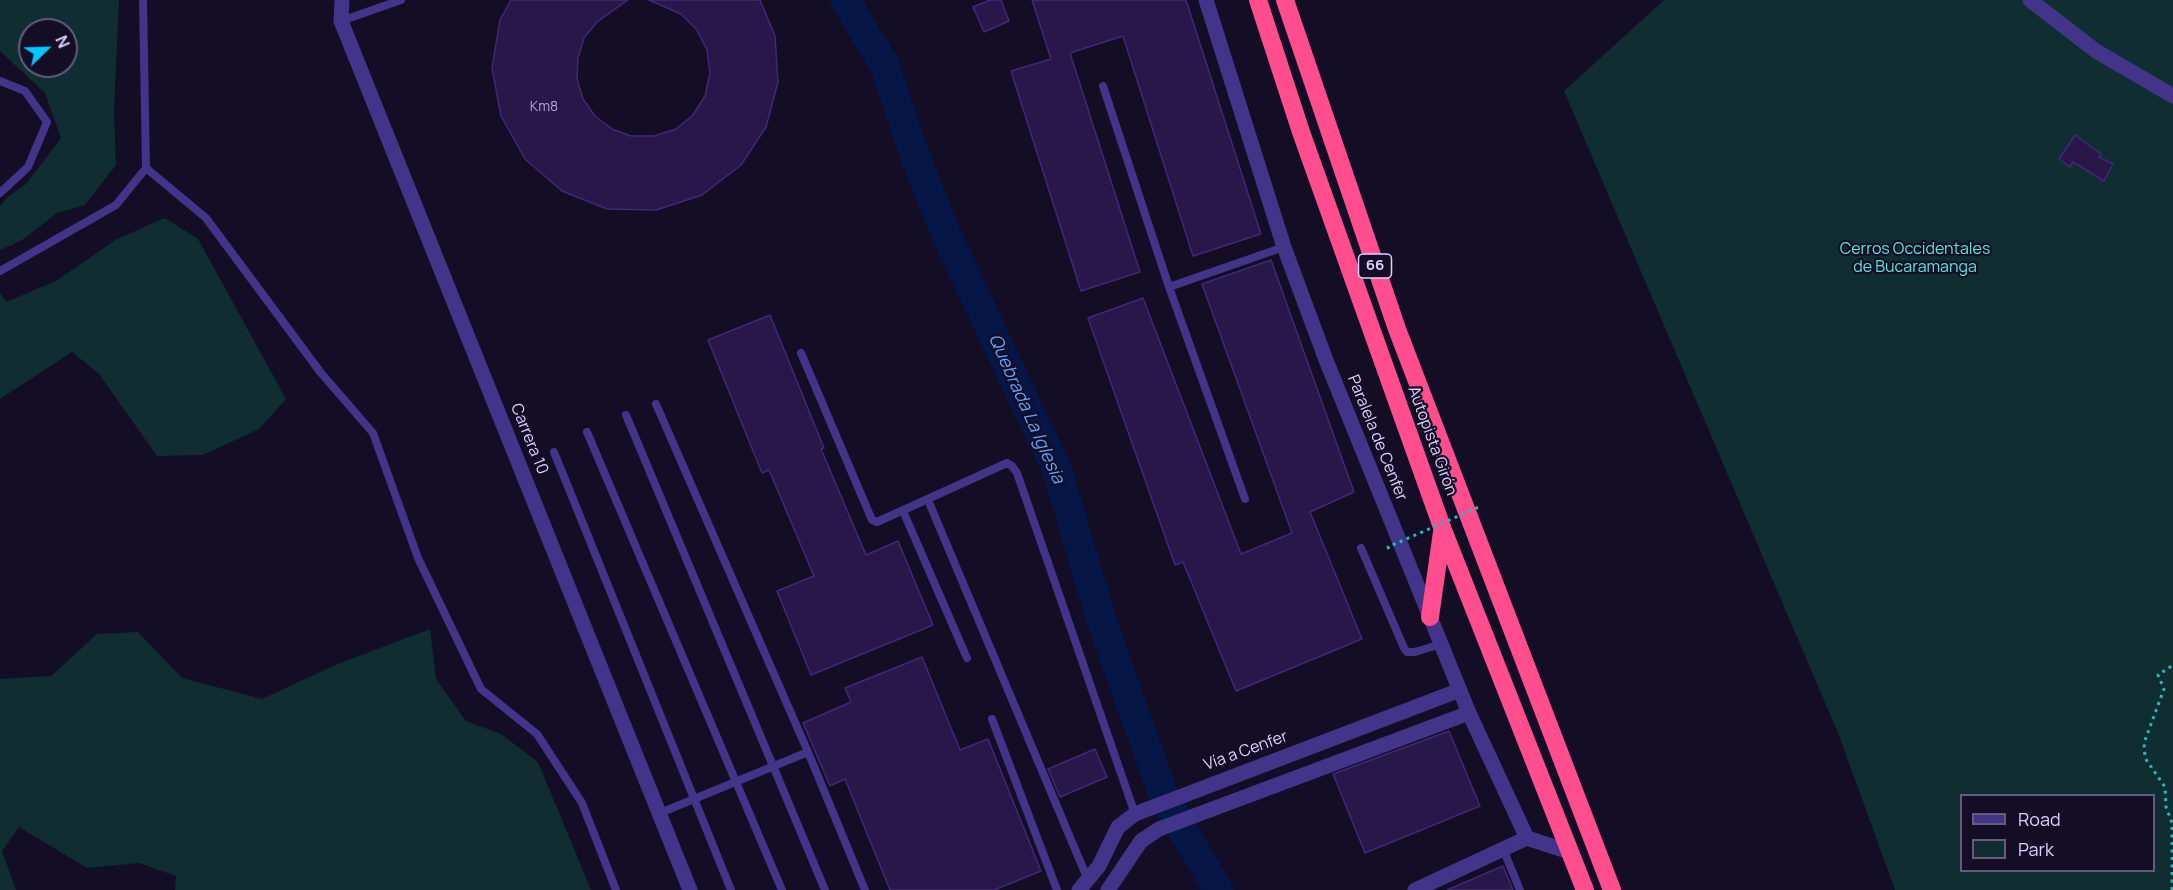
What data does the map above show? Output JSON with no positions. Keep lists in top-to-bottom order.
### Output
{
  "streets": {
    "highway": ["66", "Autopista Girón"],
    "street": ["Paralela de Cenfer", "Carrera 10", "Vía a Cenfer"]
  },
  "crossings": [
    ["Paralela de Cenfer", "Vía a Cenfer"]
  ],
  "water": ["Quebrada La Iglesia"],
  "parks": ["Cerros Occidentales de Bucaramanga"],
  "house_numbers": ["Km8"],
  "legend": ["Road", "Park"],
  "north": "top right"
}
